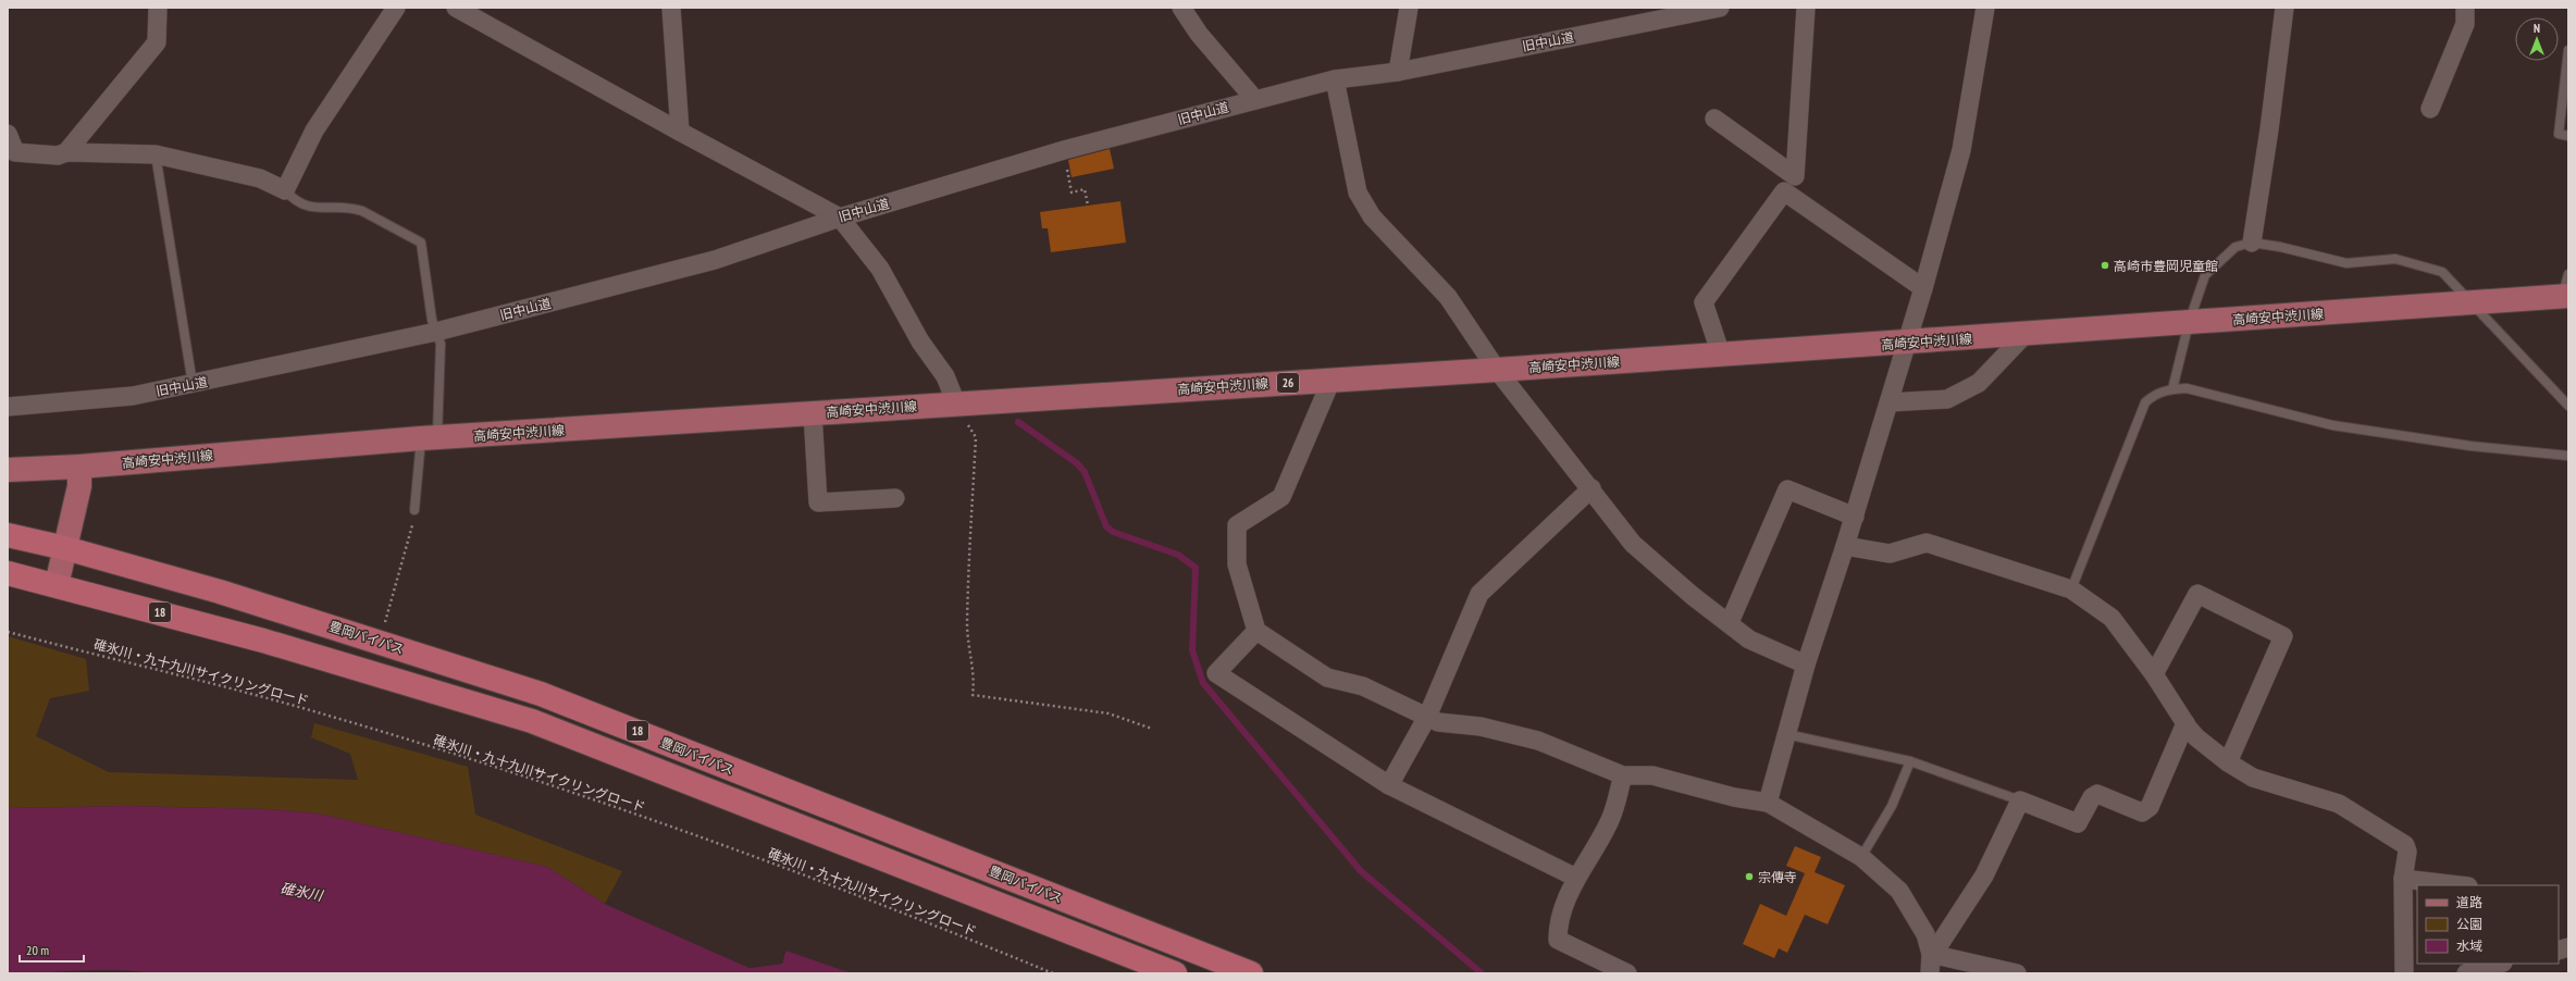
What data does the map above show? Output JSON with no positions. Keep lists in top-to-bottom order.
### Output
{
  "streets": {
    "highway": ["18", "豊岡バイパス"],
    "main road": ["高崎安中渋川線", "26"],
    "street": ["旧中山道"],
    "path": ["碓氷川・九十九川サイクリングロード"]
  },
  "water": ["碓氷川"],
  "places": ["高崎市豊岡児童館", "宗傳寺"],
  "legend": ["道路", "公園", "水域"],
  "scale_bar": "20 m",
  "north": "top"
}
